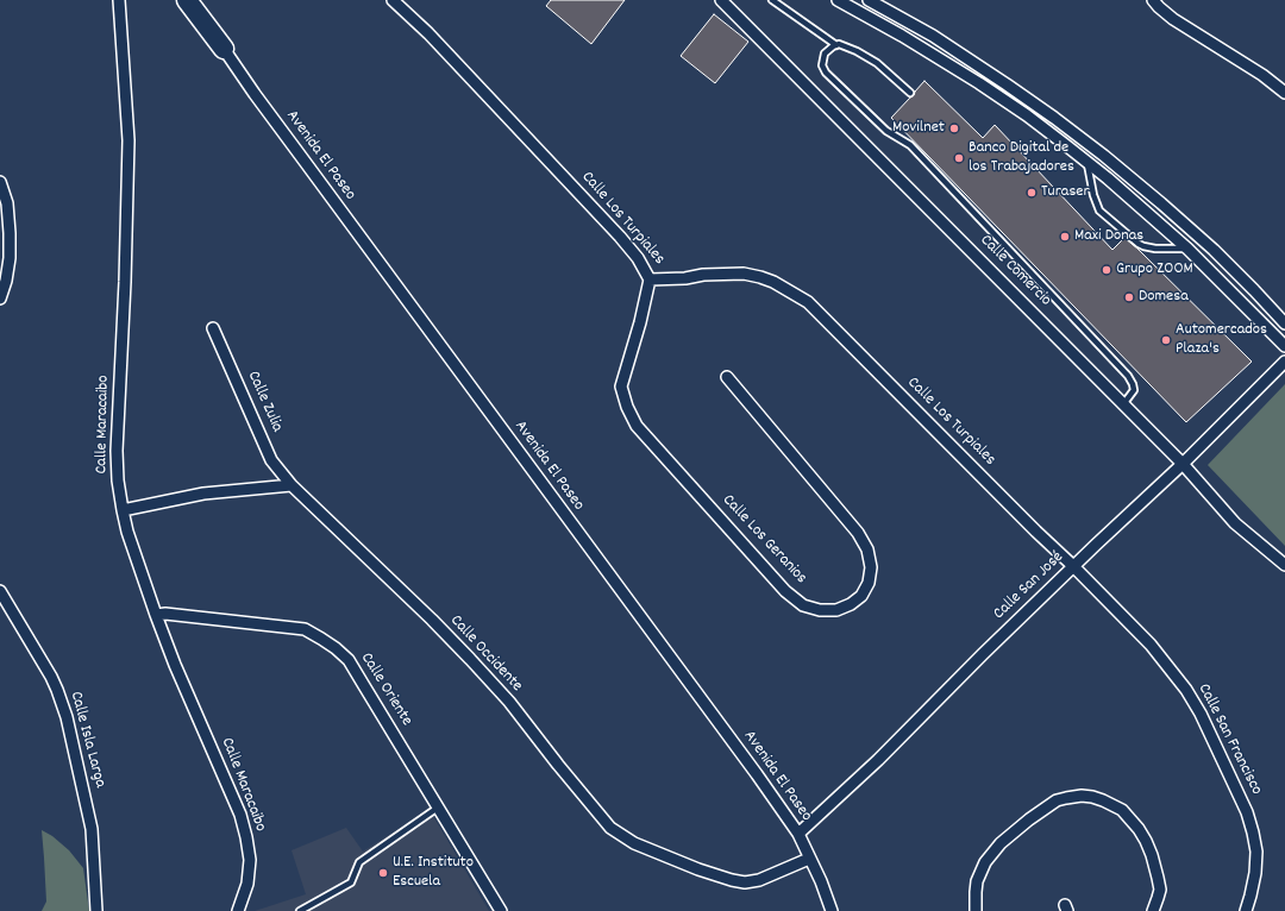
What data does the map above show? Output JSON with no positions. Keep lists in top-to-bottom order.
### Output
{
  "streets": {
    "street": [
      "Avenida El Paseo",
      "Calle Los Turpiales",
      "Calle Comercio",
      "Calle Zulia",
      "Calle Maracaibo",
      "Calle Los Geranios",
      "Calle San José",
      "Calle Occidente",
      "Calle Oriente",
      "Calle Isla Larga",
      "Calle San Francisco"
    ]
  },
  "crossings": [
    ["Avenida El Paseo", "Calle San José"],
    ["Avenida El Paseo", "Calle Occidente"],
    ["Calle Los Turpiales", "Calle Los Geranios"],
    ["Calle Los Turpiales", "Calle San José"],
    ["Calle Los Turpiales", "Calle San Francisco"],
    ["Calle Comercio", "Calle San José"],
    ["Calle Zulia", "Calle Occidente"],
    ["Calle Maracaibo", "Calle Oriente"],
    ["Calle San José", "Calle San Francisco"]
  ],
  "places": [
    "Movilnet",
    "Banco Digital de los Trabajadores",
    "Turaser",
    "Maxi Donas",
    "Grupo ZOOM",
    "Domesa",
    "Automercados Plaza's",
    "U.E. Instituto Escuela"
  ]
}
